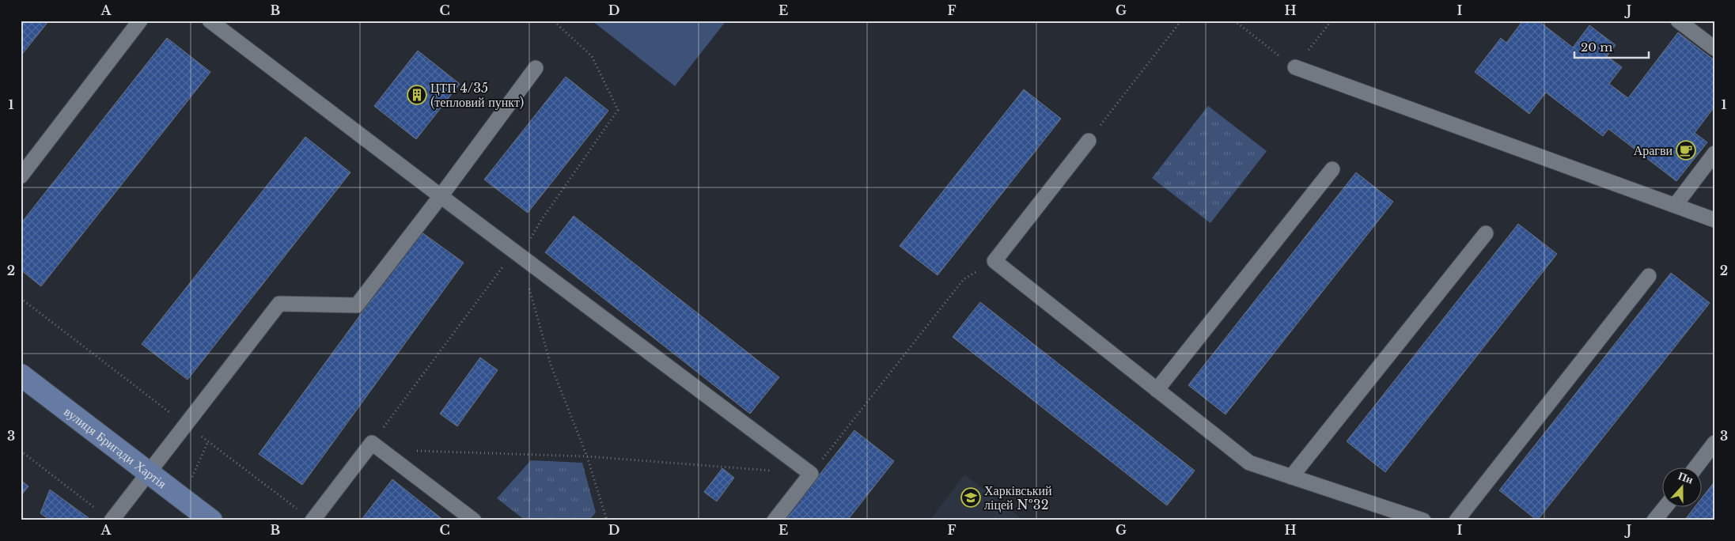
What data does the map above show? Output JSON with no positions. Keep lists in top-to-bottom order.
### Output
{
  "streets": {
    "street": ["вулиця Бригади Хартія"]
  },
  "places": {
    "building": ["ЦТП 4/35 (тепловий пункт)"],
    "cafe": ["Арагви"],
    "school or university": ["Харківський ліцей №32"]
  },
  "scale_bar": "20 m",
  "north": "top",
  "grid": {
    "columns": [
      "A",
      "B",
      "C",
      "D",
      "E",
      "F",
      "G",
      "H",
      "I",
      "J"
    ],
    "rows": ["1", "2", "3"]
  }
}
